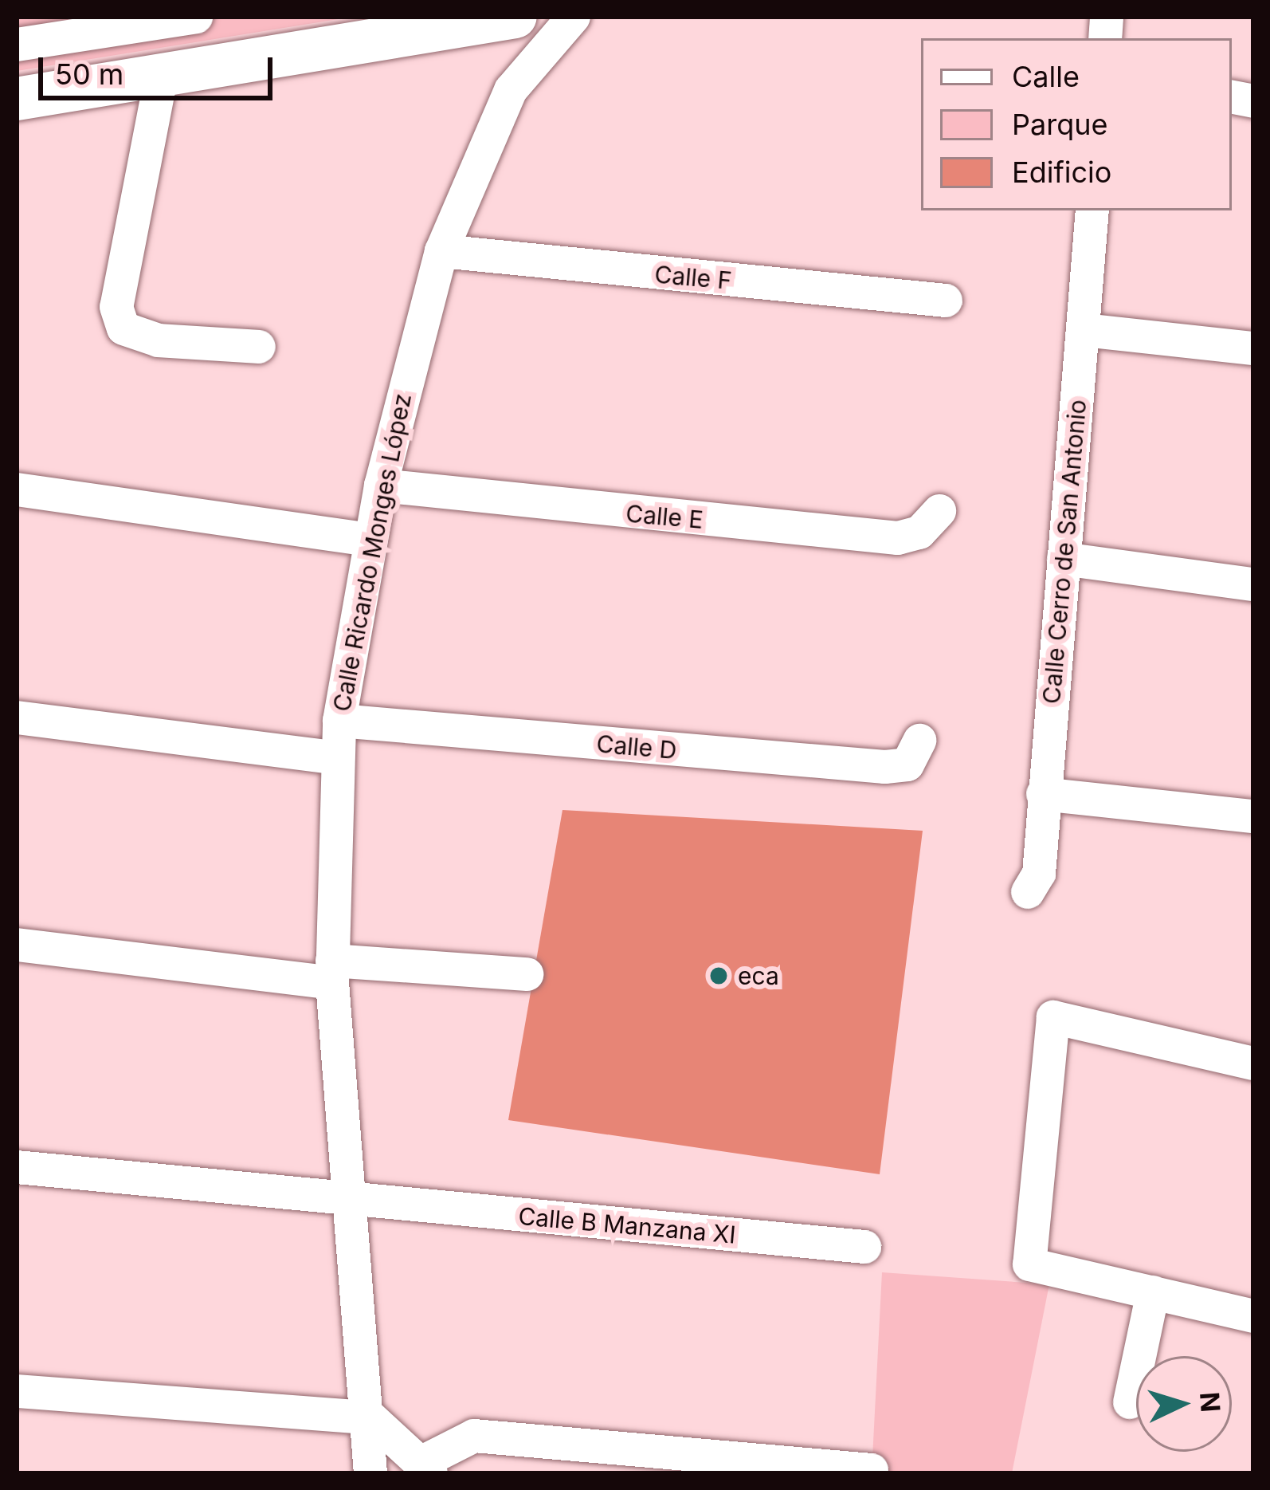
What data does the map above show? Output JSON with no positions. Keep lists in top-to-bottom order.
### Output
{
  "streets": {
    "street": [
      "Calle F",
      "Calle E",
      "Calle Cerro de San Antonio",
      "Calle Ricardo Monges López",
      "Calle D",
      "Calle B Manzana XI"
    ]
  },
  "crossings": [
    ["Calle F", "Calle Ricardo Monges López"],
    ["Calle E", "Calle Ricardo Monges López"],
    ["Calle Ricardo Monges López", "Calle D"],
    ["Calle Ricardo Monges López", "Calle B Manzana XI"]
  ],
  "places": ["eca"],
  "legend": ["Calle", "Parque", "Edificio"],
  "scale_bar": "50 m",
  "north": "right"
}
